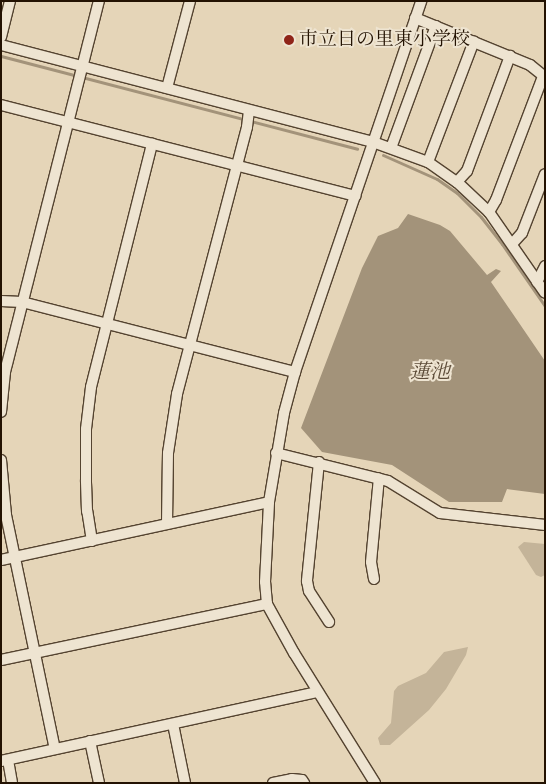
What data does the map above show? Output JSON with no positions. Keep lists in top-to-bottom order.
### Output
{
  "water": ["蓮池"],
  "places": ["市立日の里東小学校"]
}
